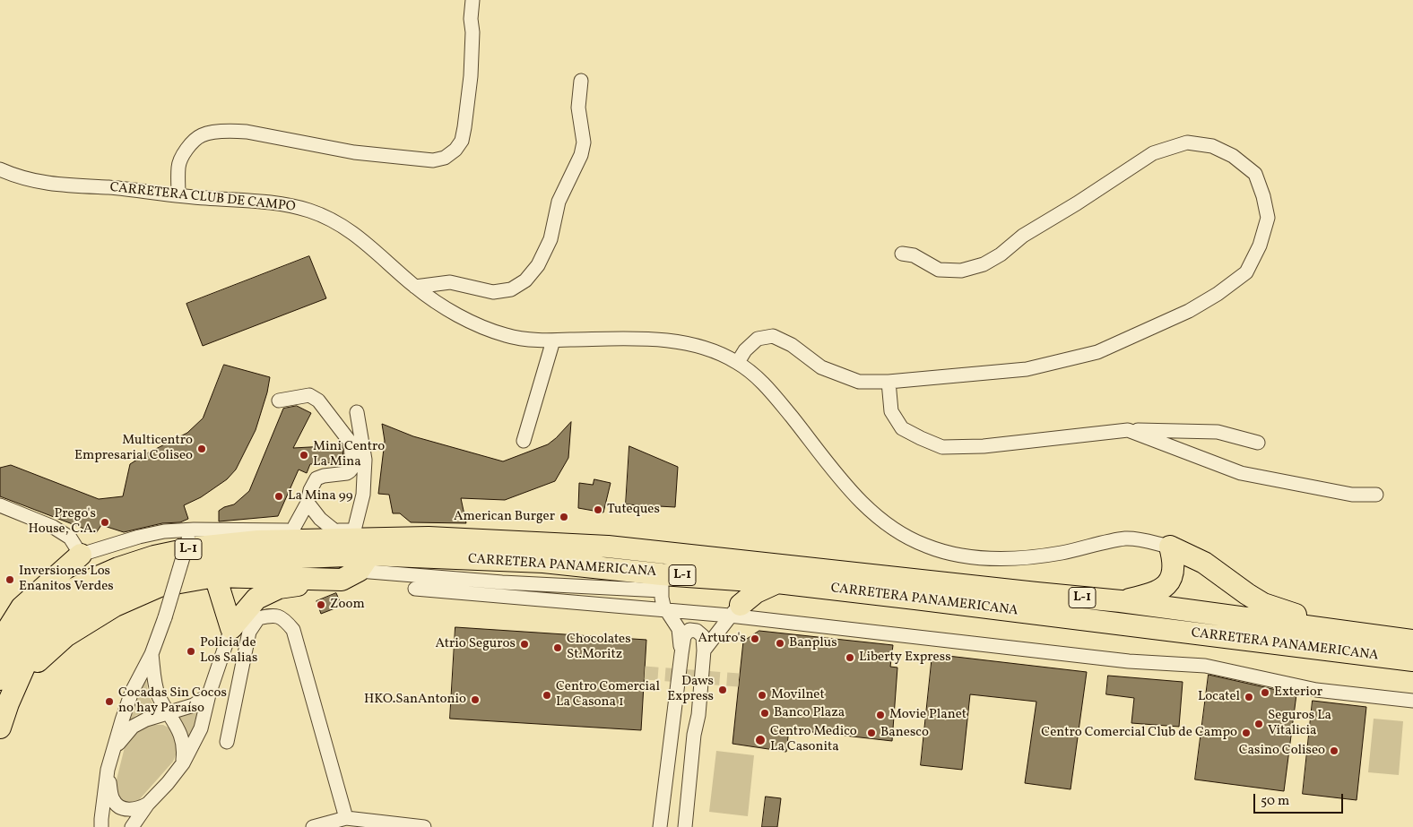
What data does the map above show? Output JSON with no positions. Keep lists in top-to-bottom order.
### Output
{
  "streets": {
    "main road": ["L-1", "CARRETERA PANAMERICANA"],
    "street": ["CARRETERA CLUB DE CAMPO"]
  },
  "crossings": [
    ["CARRETERA CLUB DE CAMPO", "L-1"],
    ["L-1", "CARRETERA PANAMERICANA"]
  ],
  "places": [
    "Multicentro Empresarial Coliseo",
    "Mini Centro La Mina",
    "La Mina 99",
    "Tuteques",
    "American Burger",
    "Prego's House, C.A.",
    "Inversiones Los Enanitos Verdes",
    "Zoom",
    "Arturo's",
    "Banplus",
    "Atrio Seguros",
    "Chocolates St.Moritz",
    "Policia de Los Salias",
    "Liberty Express",
    "Daws Express",
    "Exterior",
    "Centro Comercial La Casona 1",
    "Movilnet",
    "Locatel",
    "HKO.SanAntonio",
    "Cocadas Sin Cocos no hay Paraíso",
    "Banco Plaza",
    "Movie Planet",
    "Seguros La Vitalicia",
    "Banesco",
    "Centro Comercial Club de Campo",
    "Centro Medico La Casonita",
    "Casino Coliseo"
  ],
  "scale_bar": "50 m"
}
